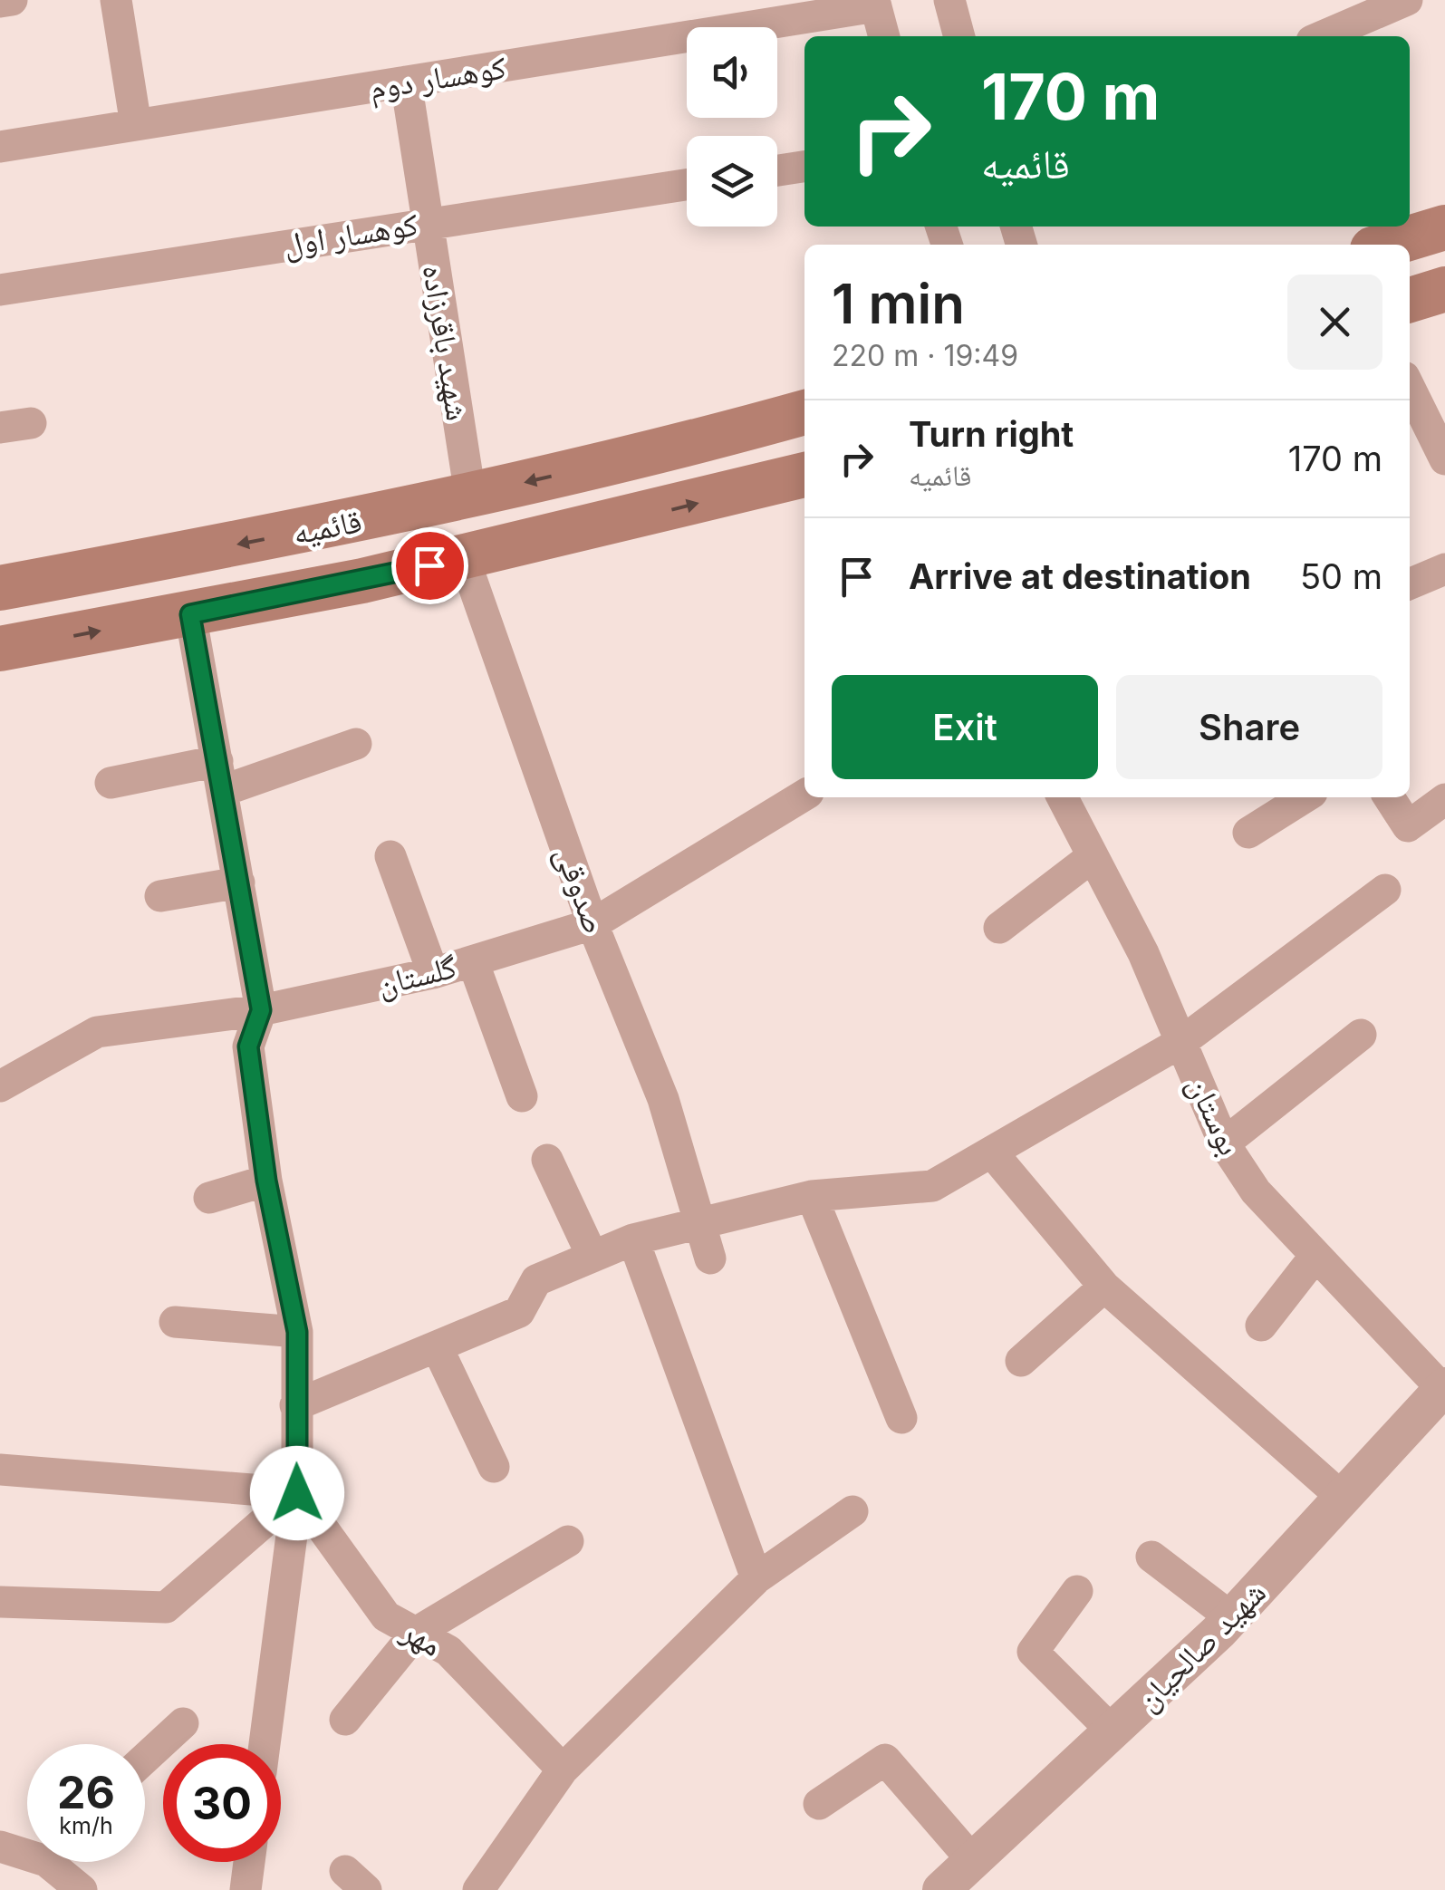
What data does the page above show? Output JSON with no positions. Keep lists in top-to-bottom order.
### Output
{
  "streets": {
    "main road": ["قائمیه"],
    "street": [
      "کوهسار دوم",
      "کوهسار اول",
      "شهید باقرزاده",
      "صدوقی",
      "گلستان",
      "بوستان",
      "مهر",
      "شهید صالحیان"
    ]
  },
  "crossings": [
    ["کوهسار دوم", "شهید باقرزاده"],
    ["کوهسار اول", "شهید باقرزاده"],
    ["شهید باقرزاده", "قائمیه"],
    ["قائمیه", "صدوقی"],
    ["صدوقی", "گلستان"],
    ["بوستان", "شهید صالحیان"]
  ],
  "page": {
    "turn": ["170 m", "قائمیه"],
    "heading": ["1 min", "220 m · 19:49"],
    "list": [
      {
        "name": "Turn right",
        "note": "قائمیه",
        "value": "170 m"
      },
      {
        "name": "Arrive at destination",
        "value": "50 m"
      }
    ],
    "buttons": ["Exit", "Share"],
    "speed": "26 km/h",
    "limit": "30"
  }
}
